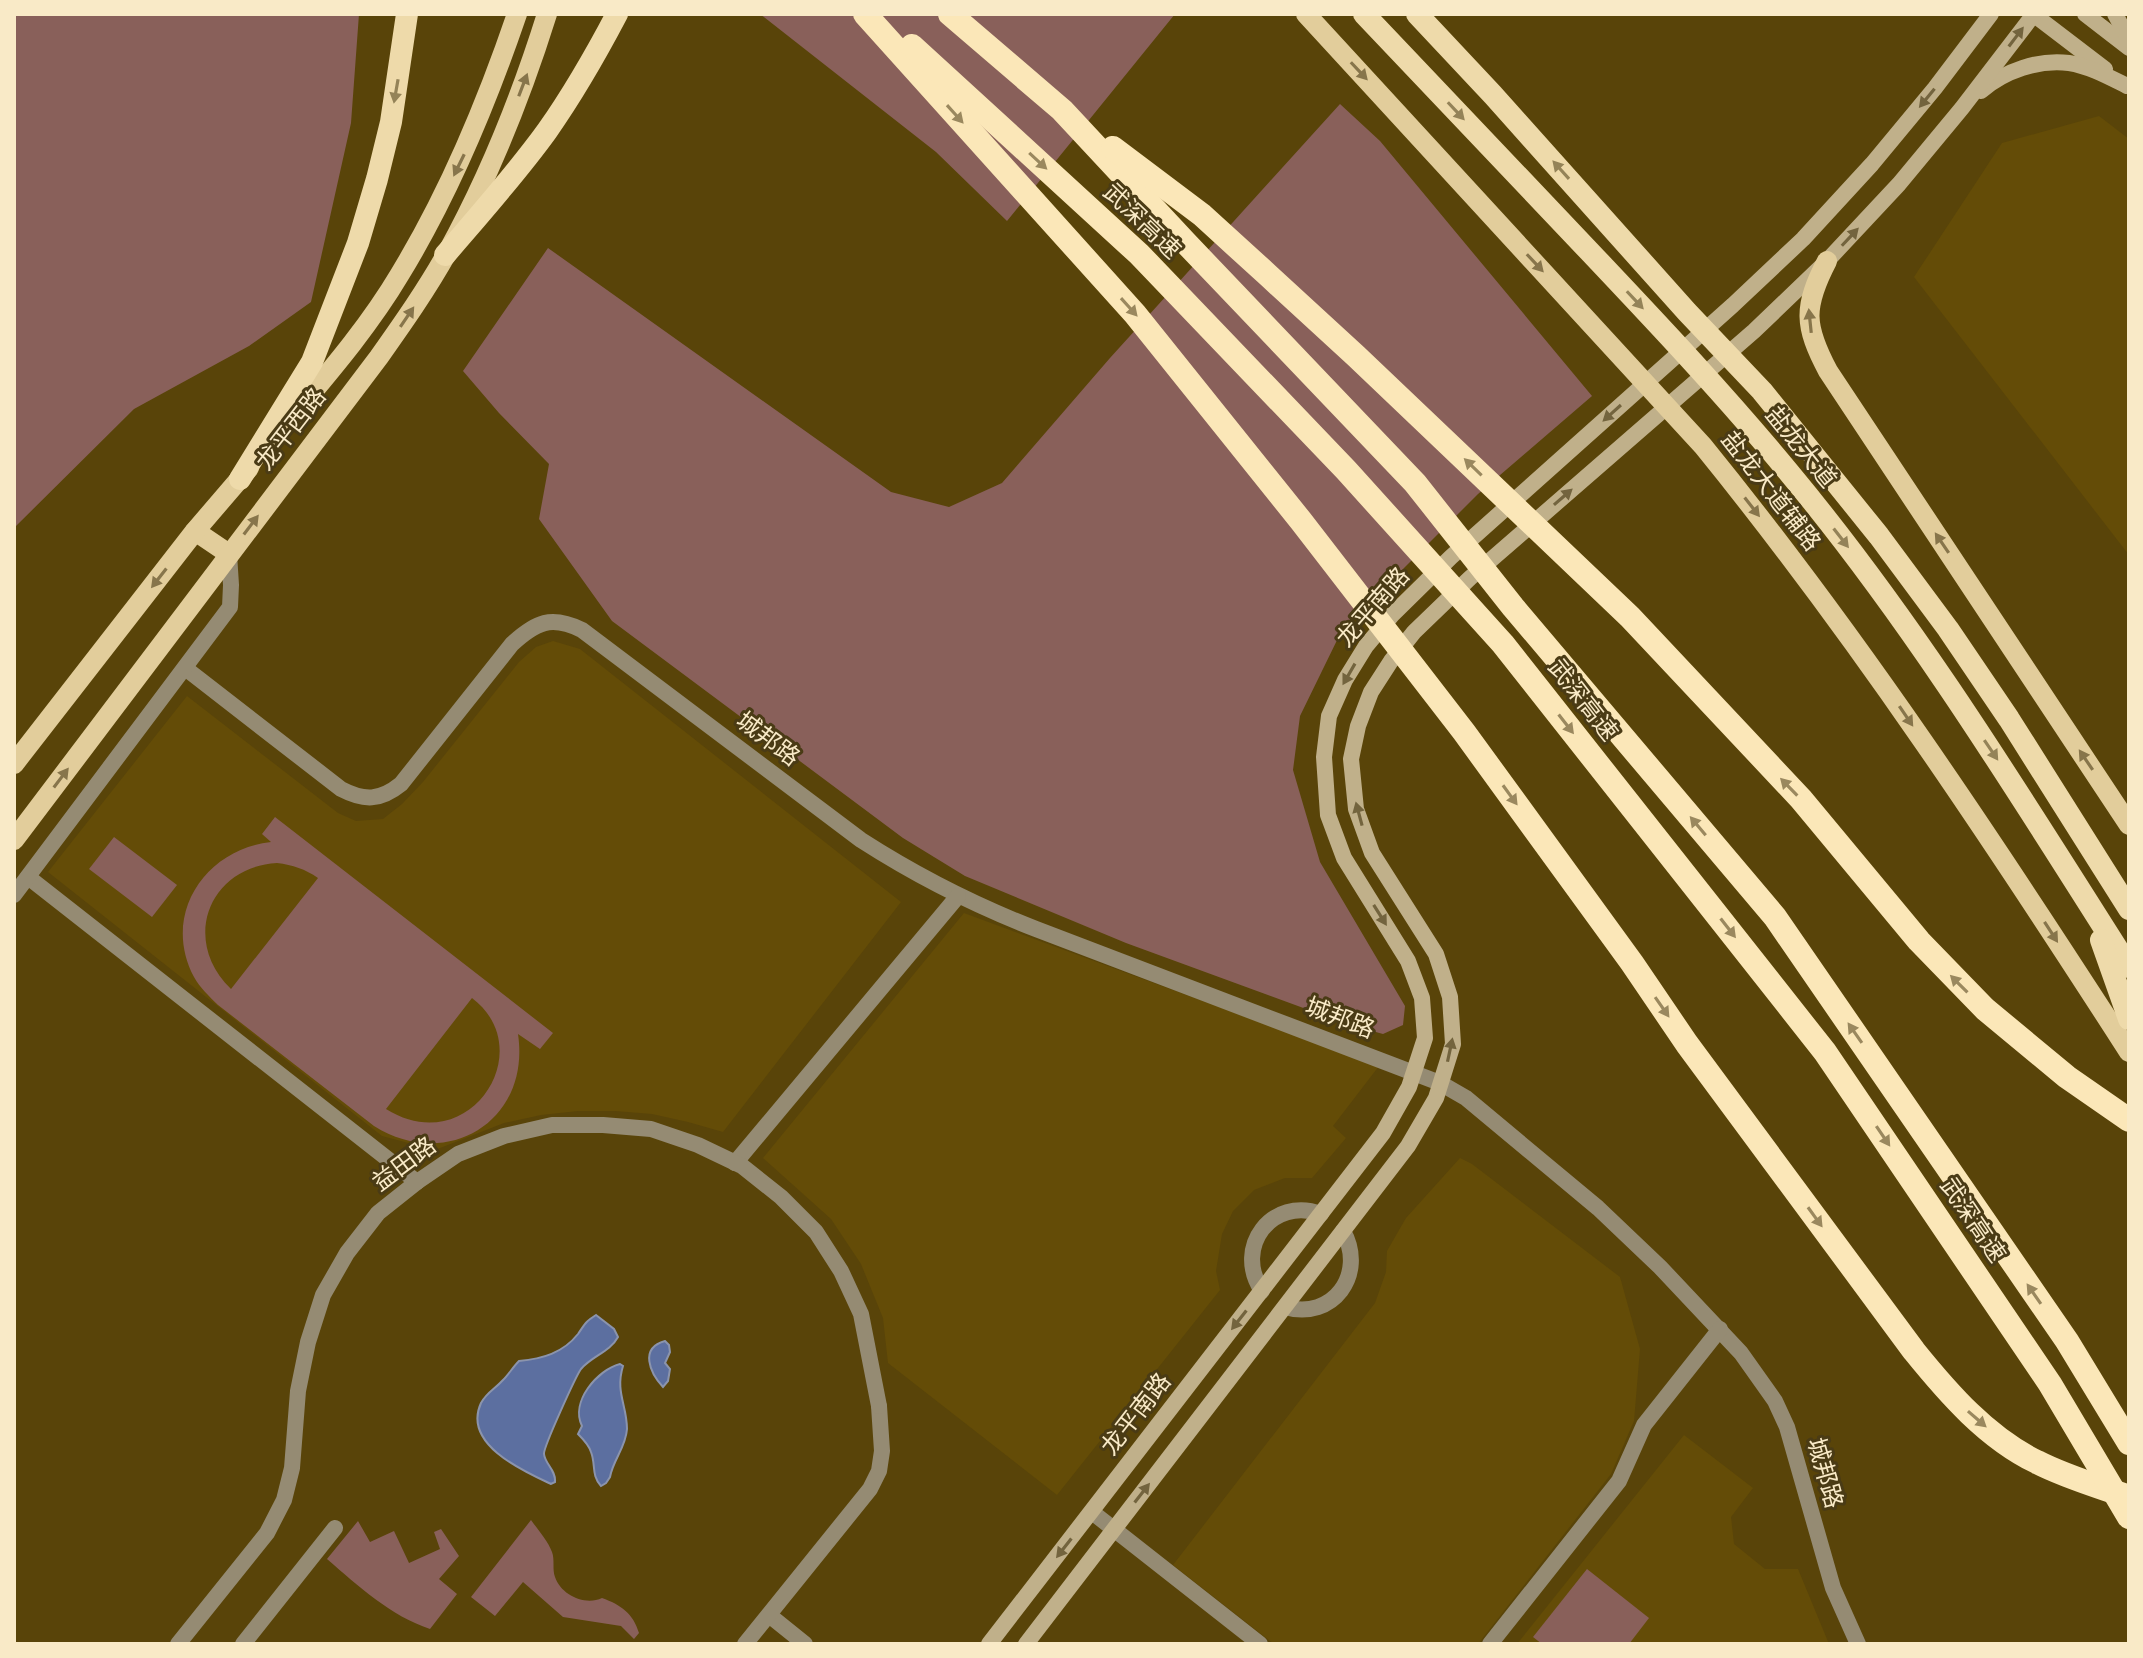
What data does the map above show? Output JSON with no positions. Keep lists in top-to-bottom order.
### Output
{
  "streets": {
    "highway": ["武深高速", "盐龙大道"],
    "main road": ["龙平西路", "盐龙大道辅路", "龙平南路"],
    "street": ["城邦路", "益田路"]
  },
  "crossings": [
    ["龙平南路", "城邦路"]
  ]
}
